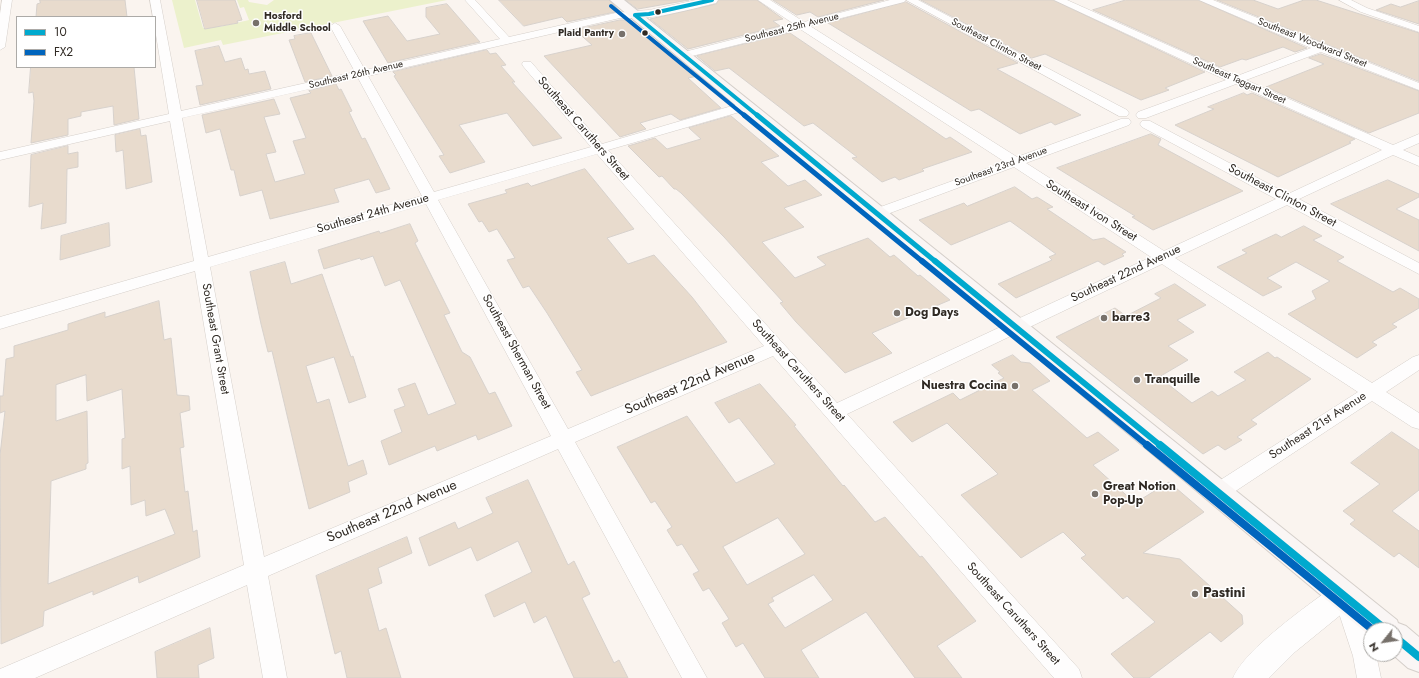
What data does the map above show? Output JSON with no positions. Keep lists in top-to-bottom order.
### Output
{
  "streets": {
    "street": [
      "Southeast 25th Avenue",
      "Southeast Woodward Street",
      "Southeast Clinton Street",
      "Southeast 26th Avenue",
      "Southeast Taggart Street",
      "Southeast Caruthers Street",
      "Southeast 23rd Avenue",
      "Southeast Ivon Street",
      "Southeast 24th Avenue",
      "Southeast 22nd Avenue",
      "Southeast Grant Street",
      "Southeast Sherman Street",
      "Southeast 21st Avenue"
    ]
  },
  "crossings": [
    ["Southeast 25th Avenue", "Southeast Ivon Street"],
    ["Southeast Clinton Street", "Southeast 23rd Avenue"],
    ["Southeast Clinton Street", "Southeast 22nd Avenue"],
    ["Southeast 26th Avenue", "Southeast Grant Street"],
    ["Southeast 26th Avenue", "Southeast Sherman Street"],
    ["Southeast Taggart Street", "Southeast 22nd Avenue"],
    ["Southeast Caruthers Street", "Southeast 24th Avenue"],
    ["Southeast Caruthers Street", "Southeast 22nd Avenue"],
    ["Southeast 23rd Avenue", "Southeast Ivon Street"],
    ["Southeast Ivon Street", "Southeast 22nd Avenue"],
    ["Southeast Ivon Street", "Southeast 21st Avenue"],
    ["Southeast 24th Avenue", "Southeast Grant Street"],
    ["Southeast 24th Avenue", "Southeast Sherman Street"],
    ["Southeast 22nd Avenue", "Southeast Grant Street"],
    ["Southeast 22nd Avenue", "Southeast Sherman Street"]
  ],
  "places": [
    "Hosford Middle School",
    "Plaid Pantry",
    "Dog Days",
    "barre3",
    "Tranquille",
    "Nuestra Cocina",
    "Great Notion Pop-Up",
    "Pastini"
  ],
  "lines": ["transit line 10", "transit line FX2"],
  "legend": ["10", "FX2"],
  "north": "bottom left"
}
